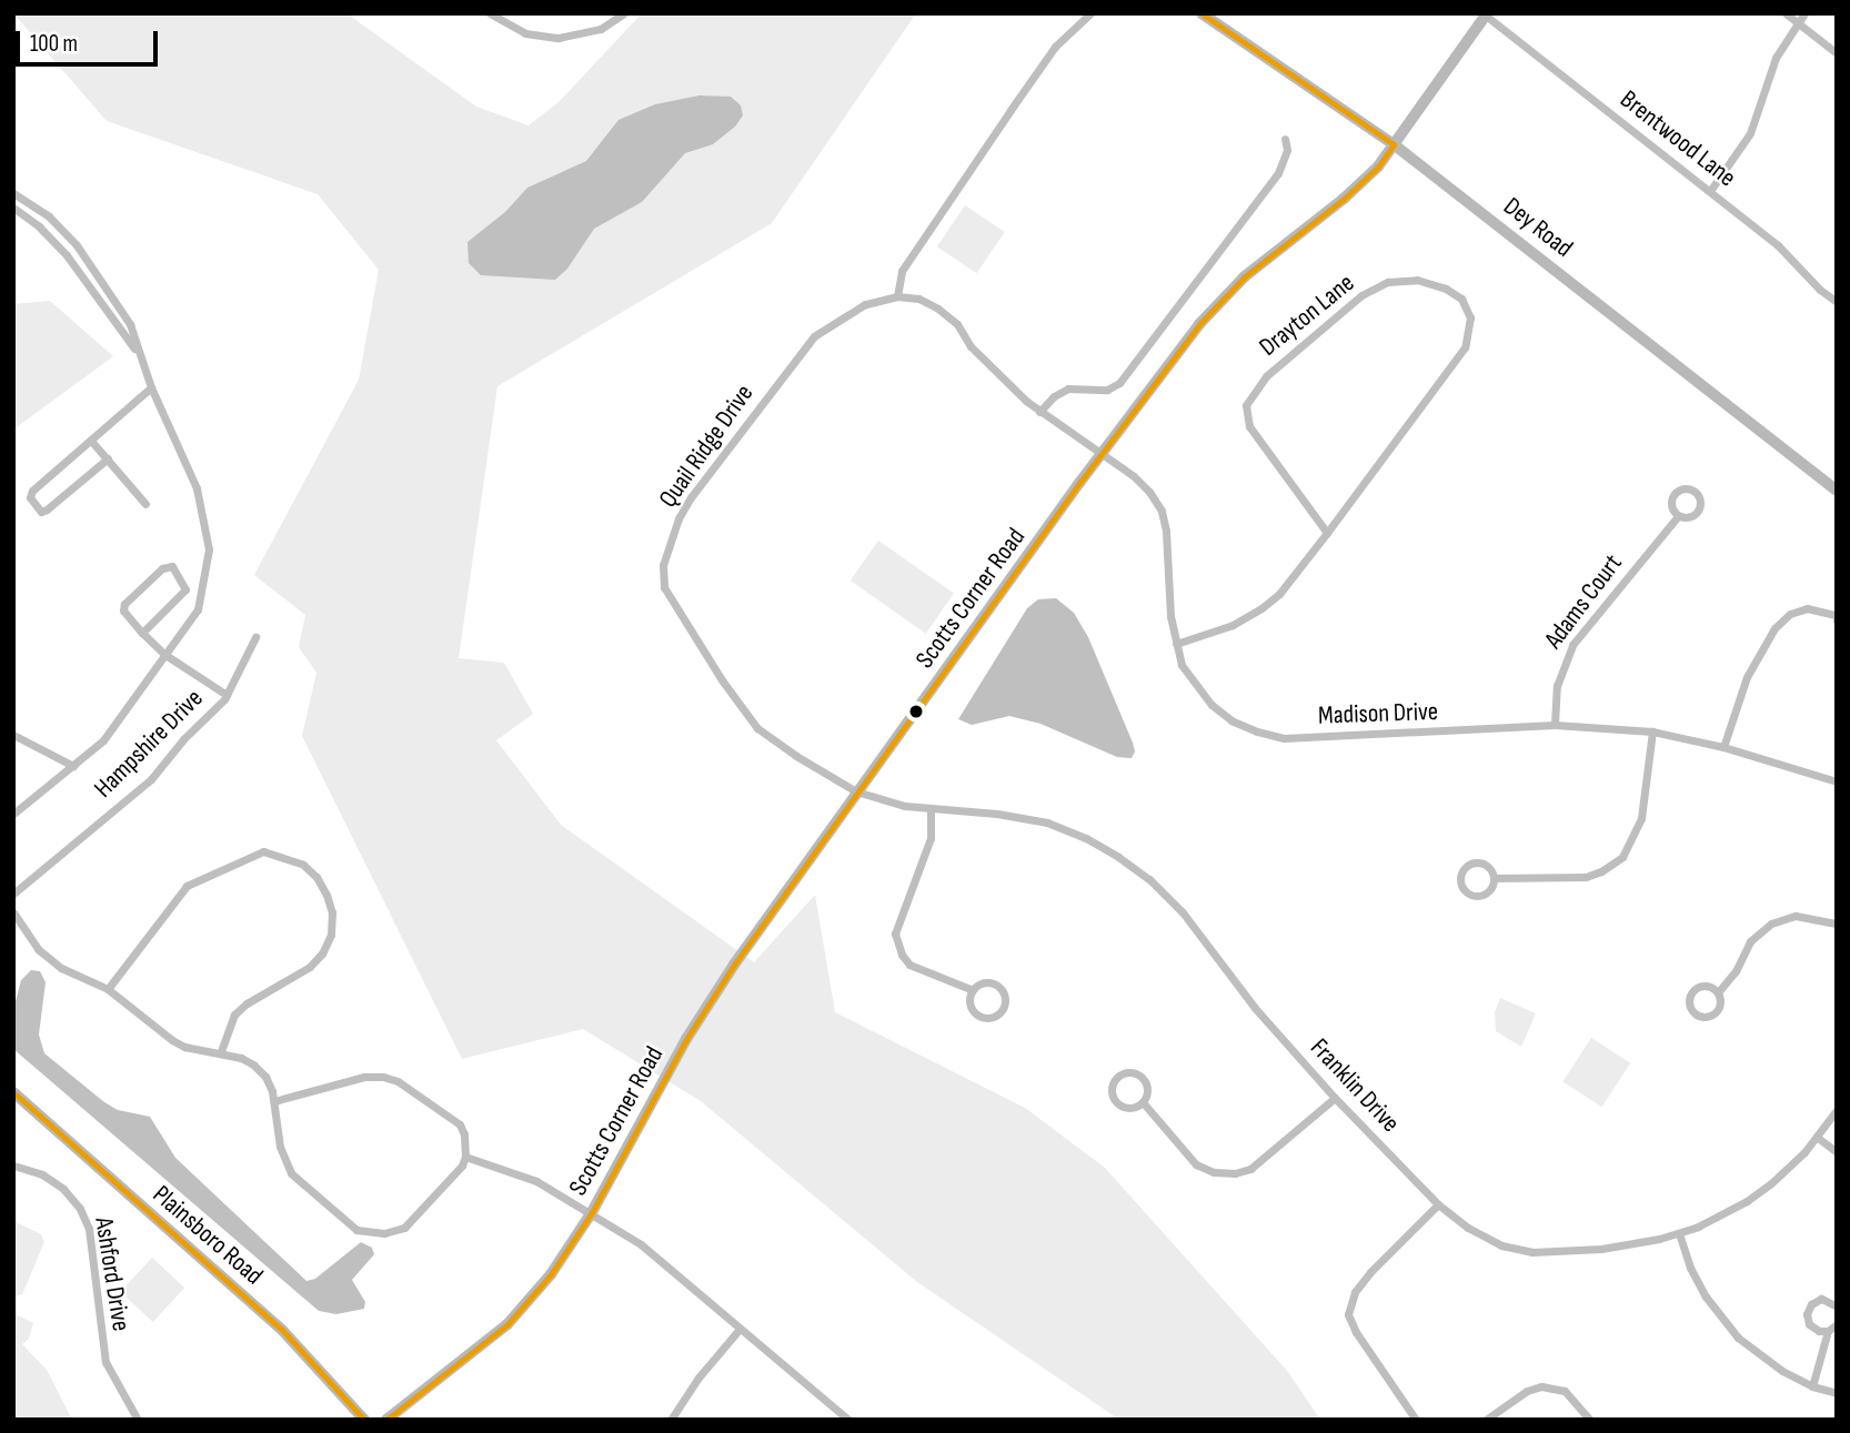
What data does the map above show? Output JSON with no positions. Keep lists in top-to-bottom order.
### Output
{
  "streets": {
    "street": [
      "Brentwood Lane",
      "Dey Road",
      "Drayton Lane",
      "Quail Ridge Drive",
      "Scotts Corner Road",
      "Adams Court",
      "Madison Drive",
      "Hampshire Drive",
      "Franklin Drive",
      "Plainsboro Road",
      "Ashford Drive"
    ]
  },
  "crossings": [
    ["Brentwood Lane", "Scotts Corner Road"],
    ["Dey Road", "Scotts Corner Road"],
    ["Drayton Lane", "Madison Drive"],
    ["Quail Ridge Drive", "Scotts Corner Road"],
    ["Quail Ridge Drive", "Franklin Drive"],
    ["Scotts Corner Road", "Madison Drive"],
    ["Scotts Corner Road", "Franklin Drive"],
    ["Adams Court", "Madison Drive"]
  ],
  "scale_bar": "100 m"
}
